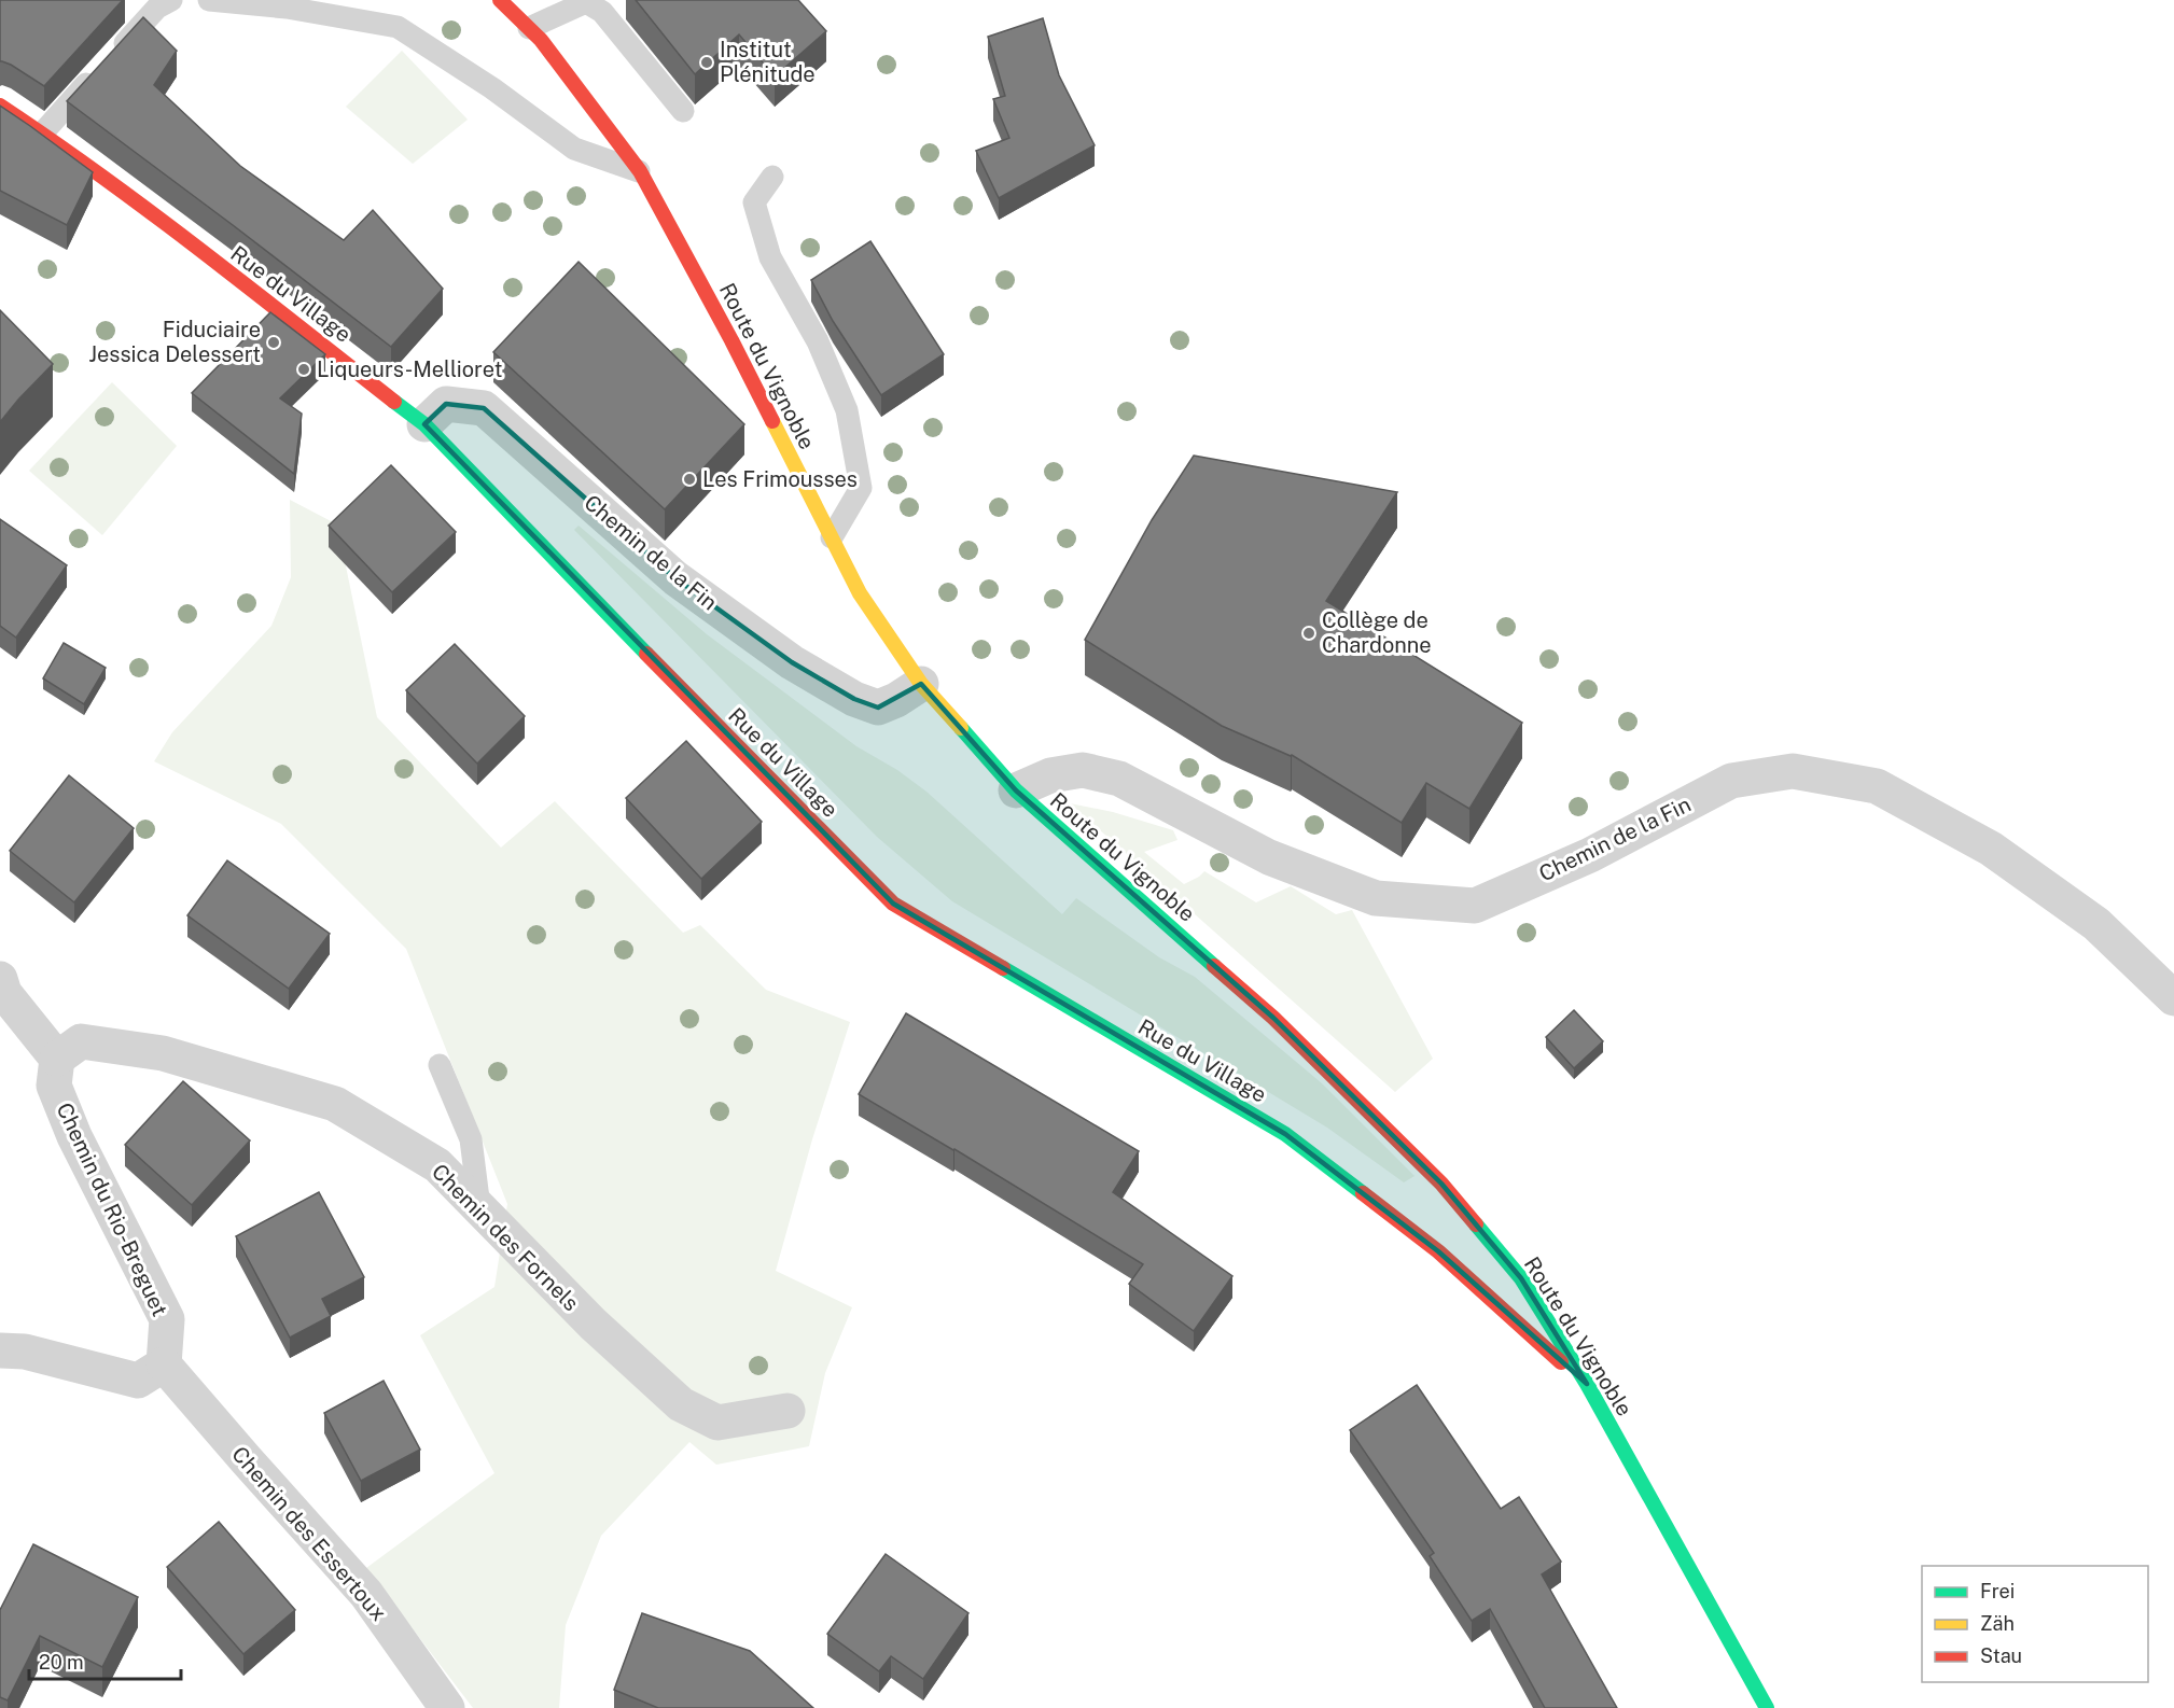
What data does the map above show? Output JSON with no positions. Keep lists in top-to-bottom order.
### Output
{
  "streets": {
    "street": [
      "Rue du Village",
      "Route du Vignoble",
      "Chemin de la Fin",
      "Chemin du Rio-Breguet",
      "Chemin des Fornels",
      "Chemin des Essertoux"
    ]
  },
  "crossings": [
    ["Rue du Village", "Route du Vignoble"],
    ["Rue du Village", "Chemin de la Fin"],
    ["Route du Vignoble", "Chemin de la Fin"],
    ["Chemin du Rio-Breguet", "Chemin des Fornels"],
    ["Chemin du Rio-Breguet", "Chemin des Essertoux"]
  ],
  "places": [
    "Institut Plénitude",
    "Fiduciaire Jessica Delessert",
    "Liqueurs-Mellioret",
    "Les Frimousses",
    "Collège de Chardonne"
  ],
  "legend": ["Frei", "Zäh", "Stau"],
  "scale_bar": "20 m"
}
